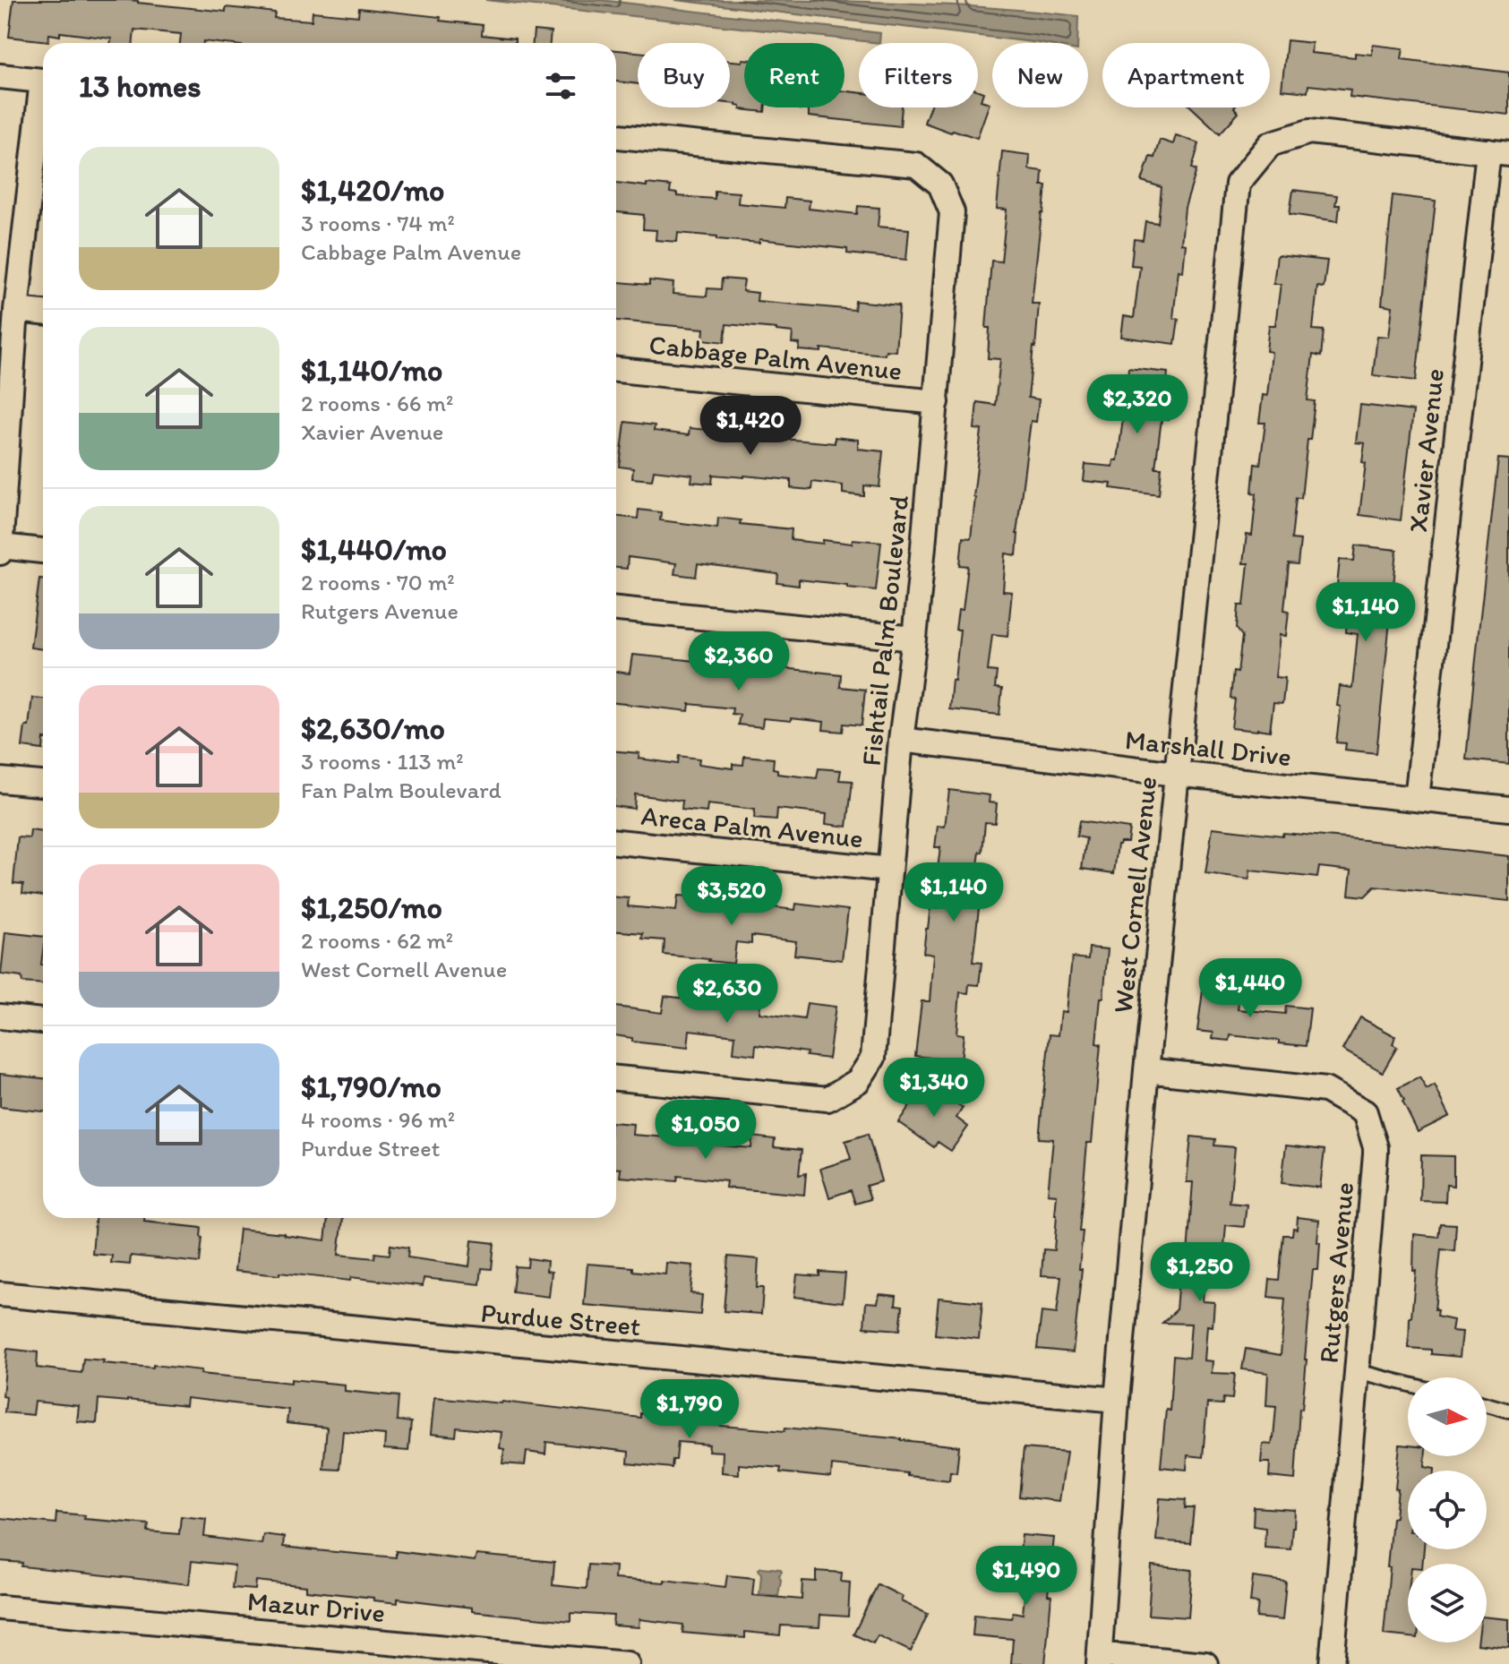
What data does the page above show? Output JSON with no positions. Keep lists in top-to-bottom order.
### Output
{
  "streets": {
    "street": [
      "Cabbage Palm Avenue",
      "Xavier Avenue",
      "Fishtail Palm Boulevard",
      "Marshall Drive",
      "Areca Palm Avenue",
      "West Cornell Avenue",
      "Rutgers Avenue",
      "Purdue Street",
      "Mazur Drive"
    ]
  },
  "crossings": [
    ["Cabbage Palm Avenue", "Fishtail Palm Boulevard"],
    ["Xavier Avenue", "Marshall Drive"],
    ["Xavier Avenue", "West Cornell Avenue"],
    ["Fishtail Palm Boulevard", "Marshall Drive"],
    ["Fishtail Palm Boulevard", "Areca Palm Avenue"],
    ["Marshall Drive", "West Cornell Avenue"],
    ["West Cornell Avenue", "Rutgers Avenue"],
    ["West Cornell Avenue", "Purdue Street"]
  ],
  "north": "right",
  "page": {
    "chip": [
      "Buy",
      "Rent",
      "Filters",
      "New",
      "Apartment"
    ],
    "heading": "13 homes",
    "list": [
      {
        "name": "$1,420/mo",
        "note": "3 rooms · 74 m² · Cabbage Palm Avenue"
      },
      {
        "name": "$1,140/mo",
        "note": "2 rooms · 66 m² · Xavier Avenue"
      },
      {
        "name": "$1,440/mo",
        "note": "2 rooms · 70 m² · Rutgers Avenue"
      },
      {
        "name": "$2,630/mo",
        "note": "3 rooms · 113 m² · Fan Palm Boulevard"
      },
      {
        "name": "$1,250/mo",
        "note": "2 rooms · 62 m² · West Cornell Avenue"
      },
      {
        "name": "$1,790/mo",
        "note": "4 rooms · 96 m² · Purdue Street"
      }
    ],
    "price": [
      "$2,320",
      "$1,420",
      "$1,140",
      "$2,360",
      "$1,140",
      "$3,520",
      "$1,440",
      "$2,630",
      "$1,340",
      "$1,050",
      "$1,250",
      "$1,790",
      "$1,490"
    ]
  }
}
